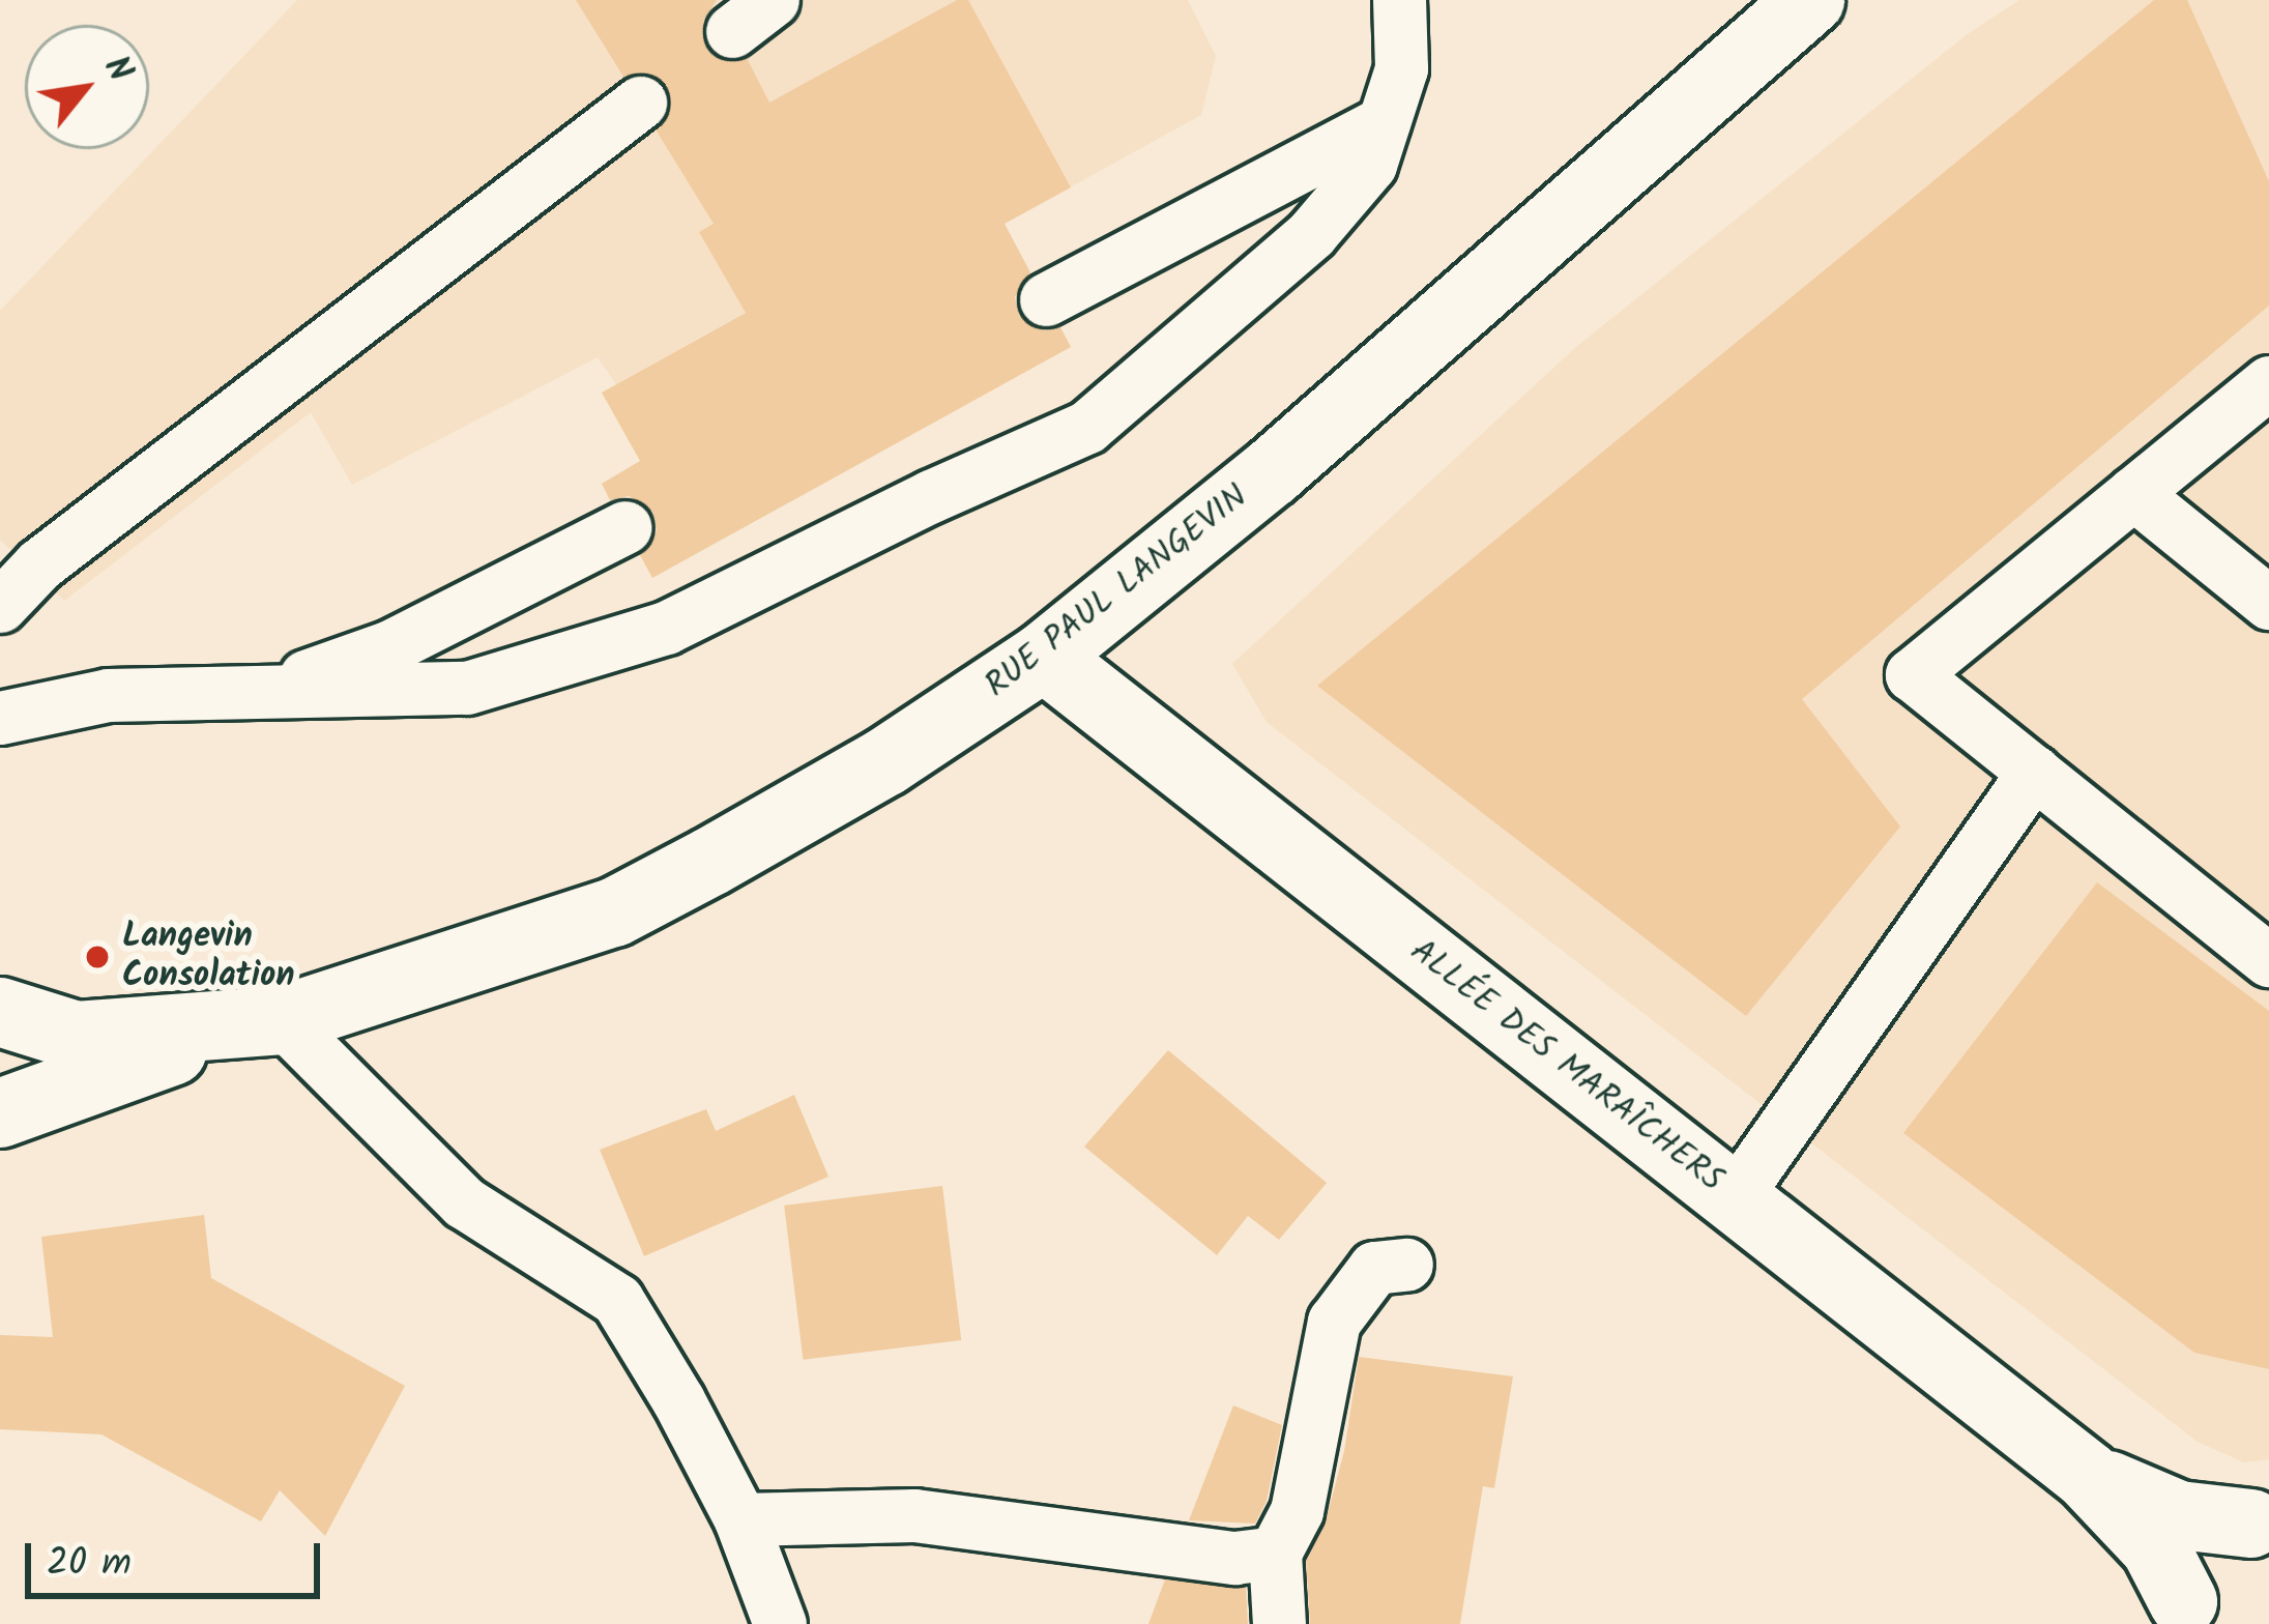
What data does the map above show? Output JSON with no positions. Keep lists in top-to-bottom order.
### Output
{
  "streets": {
    "street": ["RUE PAUL LANGEVIN", "ALLÉE DES MARAÎCHERS"]
  },
  "crossings": [
    ["RUE PAUL LANGEVIN", "ALLÉE DES MARAÎCHERS"]
  ],
  "places": ["Langevin Consolation"],
  "scale_bar": "20 m",
  "north": "top right"
}
